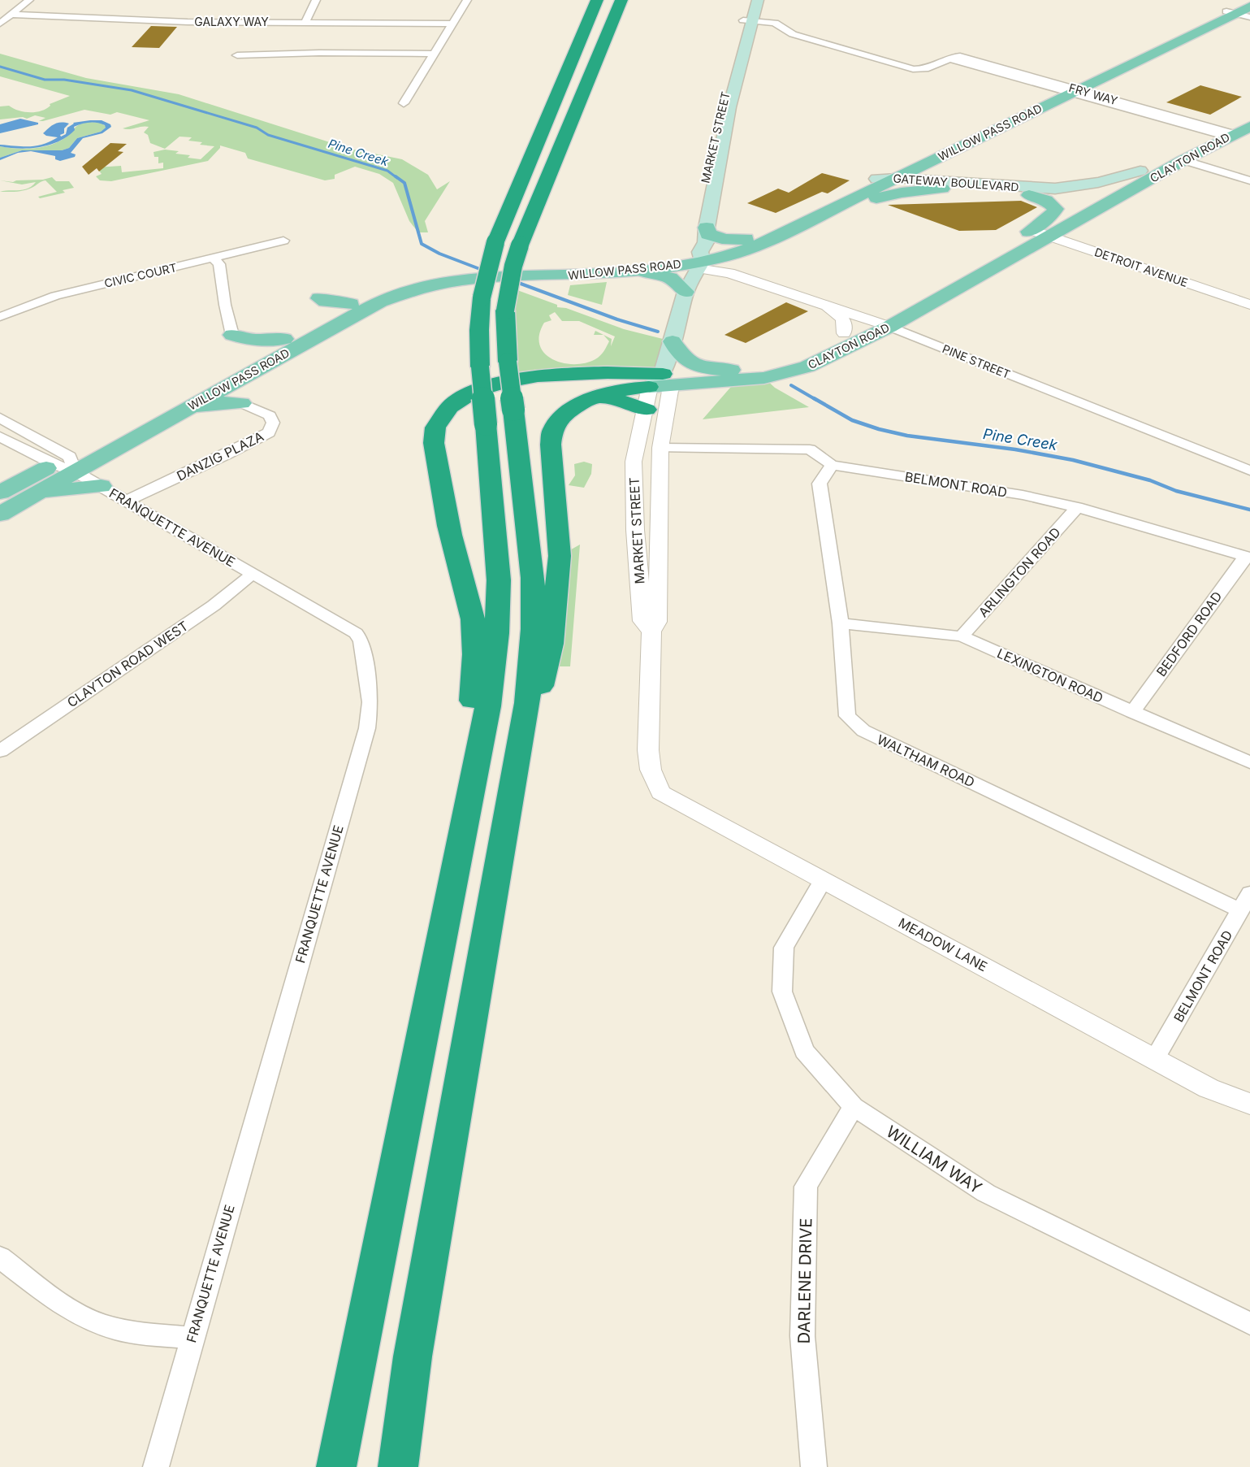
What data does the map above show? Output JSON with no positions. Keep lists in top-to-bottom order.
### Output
{
  "streets": {
    "main road": [
      "WILLOW PASS ROAD",
      "MARKET STREET",
      "CLAYTON ROAD",
      "GATEWAY BOULEVARD"
    ],
    "street": [
      "GALAXY WAY",
      "FRY WAY",
      "DETROIT AVENUE",
      "CIVIC COURT",
      "PINE STREET",
      "DANZIG PLAZA",
      "BELMONT ROAD",
      "FRANQUETTE AVENUE",
      "ARLINGTON ROAD",
      "BEDFORD ROAD",
      "CLAYTON ROAD WEST",
      "LEXINGTON ROAD",
      "WALTHAM ROAD",
      "MEADOW LANE",
      "WILLIAM WAY",
      "DARLENE DRIVE"
    ]
  },
  "crossings": [
    ["FRY WAY", "WILLOW PASS ROAD"],
    ["FRY WAY", "MARKET STREET"],
    ["FRY WAY", "CLAYTON ROAD"],
    ["WILLOW PASS ROAD", "MARKET STREET"],
    ["WILLOW PASS ROAD", "GATEWAY BOULEVARD"],
    ["WILLOW PASS ROAD", "PINE STREET"],
    ["WILLOW PASS ROAD", "FRANQUETTE AVENUE"],
    ["MARKET STREET", "CLAYTON ROAD"],
    ["MARKET STREET", "PINE STREET"],
    ["MARKET STREET", "BELMONT ROAD"],
    ["MARKET STREET", "MEADOW LANE"],
    ["CLAYTON ROAD", "GATEWAY BOULEVARD"],
    ["CLAYTON ROAD", "DETROIT AVENUE"],
    ["CLAYTON ROAD", "PINE STREET"],
    ["DANZIG PLAZA", "FRANQUETTE AVENUE"],
    ["BELMONT ROAD", "ARLINGTON ROAD"],
    ["BELMONT ROAD", "BEDFORD ROAD"],
    ["BELMONT ROAD", "WALTHAM ROAD"],
    ["BELMONT ROAD", "MEADOW LANE"],
    ["FRANQUETTE AVENUE", "CLAYTON ROAD WEST"],
    ["ARLINGTON ROAD", "LEXINGTON ROAD"],
    ["BEDFORD ROAD", "LEXINGTON ROAD"],
    ["LEXINGTON ROAD", "WALTHAM ROAD"],
    ["MEADOW LANE", "WILLIAM WAY"],
    ["WILLIAM WAY", "DARLENE DRIVE"]
  ],
  "water": ["Pine Creek"]
}
